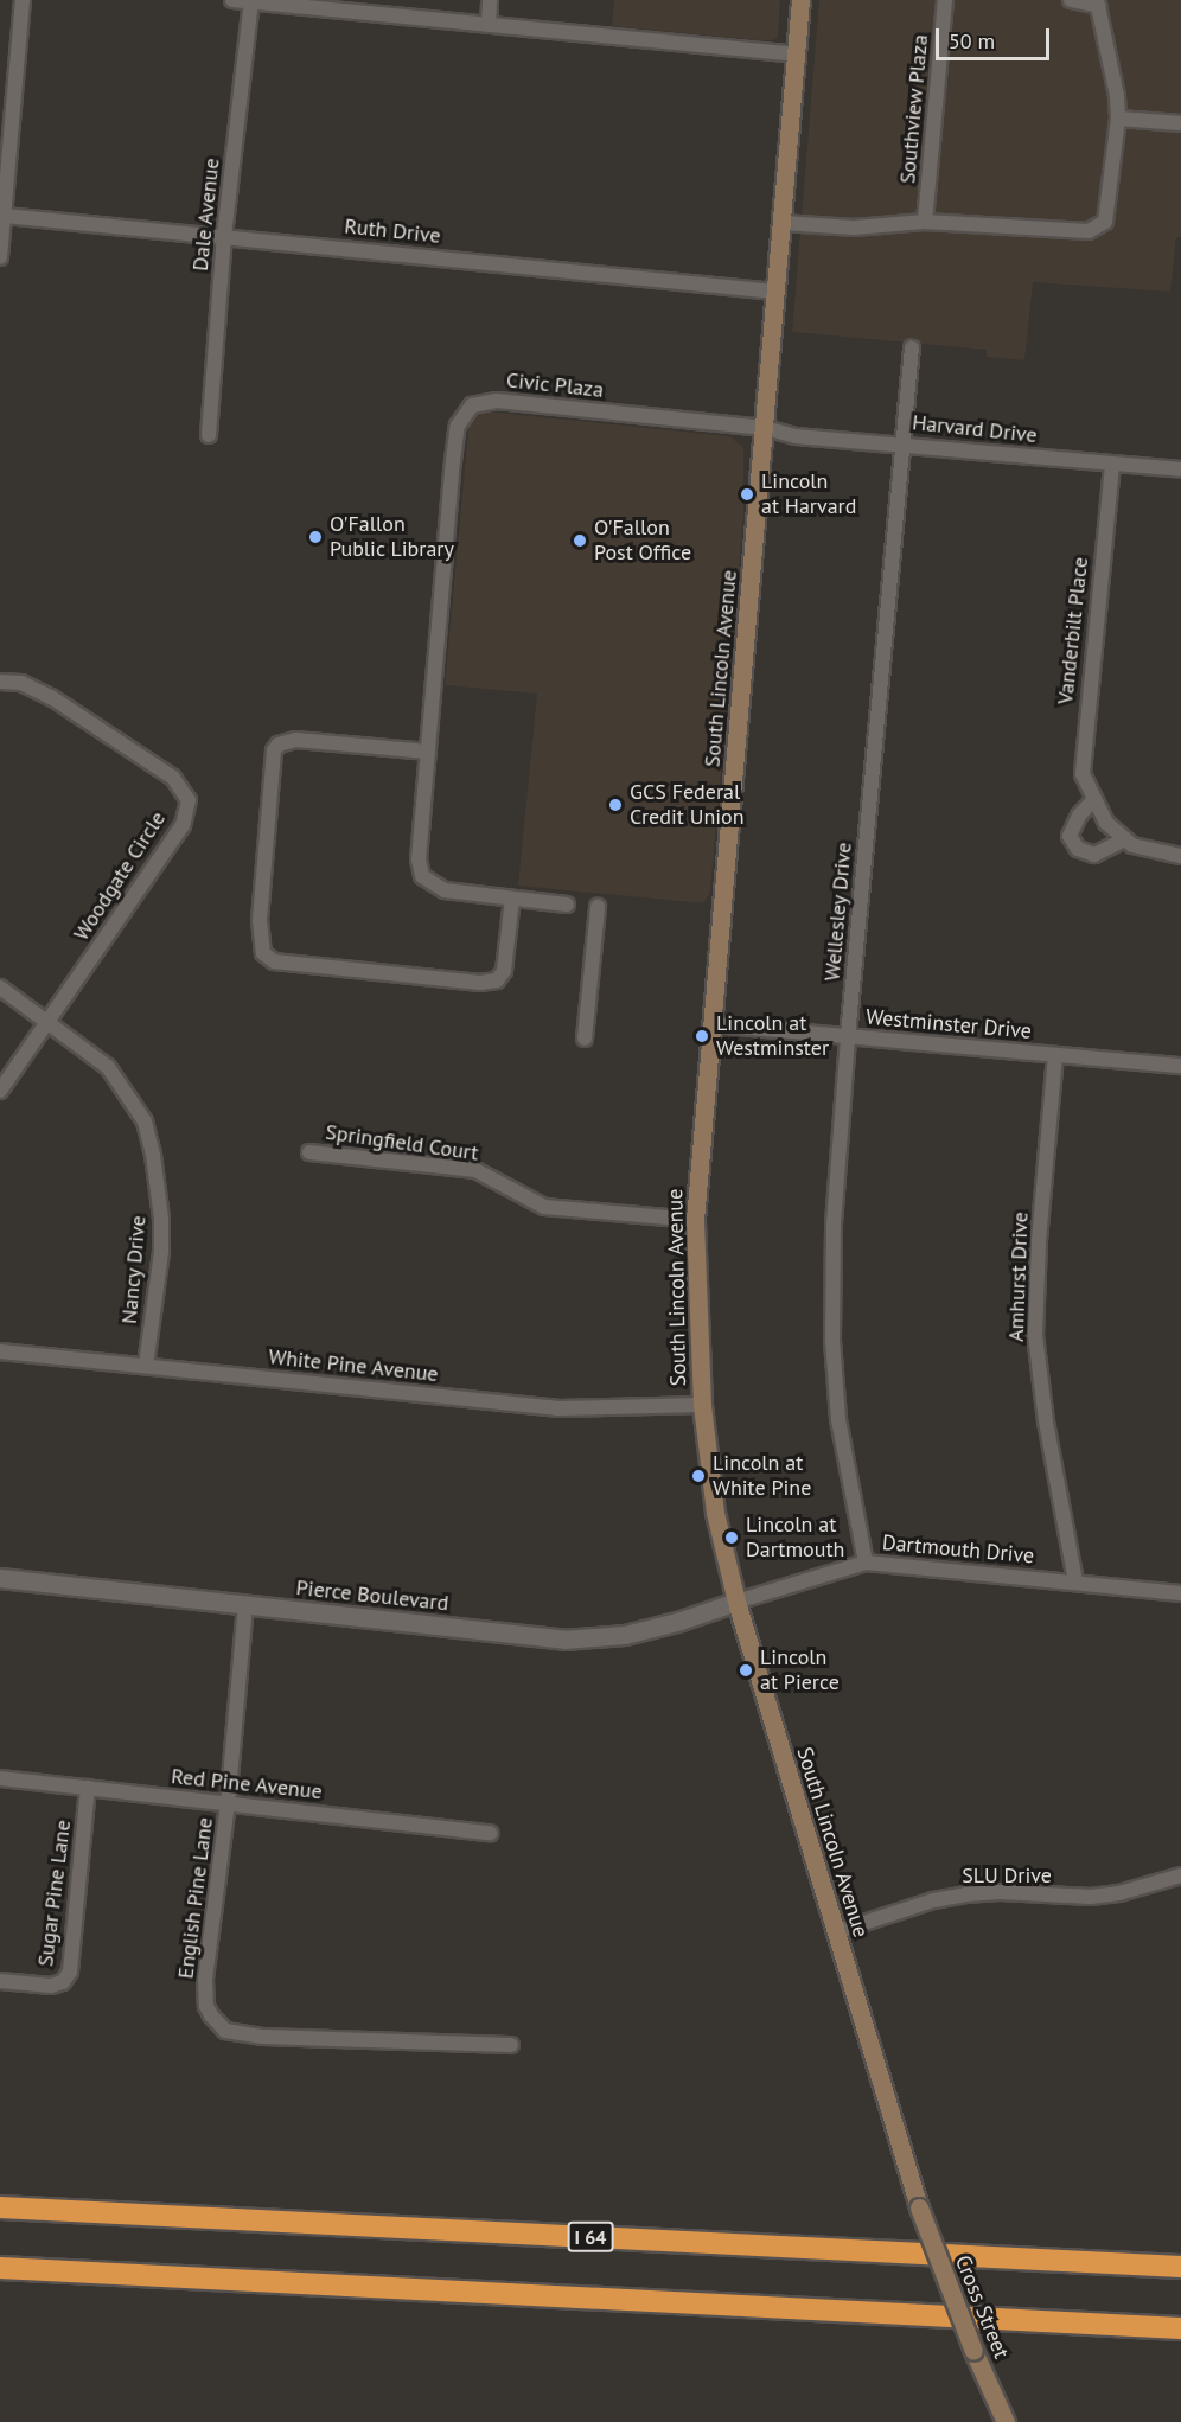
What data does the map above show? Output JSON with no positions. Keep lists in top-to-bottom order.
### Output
{
  "streets": {
    "highway": ["I 64"],
    "main road": ["South Lincoln Avenue", "Cross Street"],
    "street": [
      "Southview Plaza",
      "Dale Avenue",
      "Ruth Drive",
      "Civic Plaza",
      "Harvard Drive",
      "Vanderbilt Place",
      "Woodgate Circle",
      "Wellesley Drive",
      "Westminster Drive",
      "Springfield Court",
      "Nancy Drive",
      "Amhurst Drive",
      "White Pine Avenue",
      "Dartmouth Drive",
      "Pierce Boulevard",
      "Red Pine Avenue",
      "SLU Drive",
      "Sugar Pine Lane",
      "English Pine Lane"
    ]
  },
  "crossings": [
    ["Dale Avenue", "Ruth Drive"],
    ["Ruth Drive", "South Lincoln Avenue"],
    ["Civic Plaza", "Harvard Drive"],
    ["Civic Plaza", "South Lincoln Avenue"],
    ["Harvard Drive", "Vanderbilt Place"],
    ["Harvard Drive", "South Lincoln Avenue"],
    ["Harvard Drive", "Wellesley Drive"],
    ["South Lincoln Avenue", "Westminster Drive"],
    ["South Lincoln Avenue", "Springfield Court"],
    ["South Lincoln Avenue", "White Pine Avenue"],
    ["South Lincoln Avenue", "Dartmouth Drive"],
    ["South Lincoln Avenue", "Pierce Boulevard"],
    ["South Lincoln Avenue", "SLU Drive"],
    ["South Lincoln Avenue", "Cross Street"],
    ["Woodgate Circle", "Nancy Drive"],
    ["Wellesley Drive", "Westminster Drive"],
    ["Wellesley Drive", "Dartmouth Drive"],
    ["Westminster Drive", "Amhurst Drive"],
    ["Nancy Drive", "White Pine Avenue"],
    ["Amhurst Drive", "Dartmouth Drive"],
    ["Dartmouth Drive", "Pierce Boulevard"],
    ["Pierce Boulevard", "English Pine Lane"],
    ["Red Pine Avenue", "Sugar Pine Lane"],
    ["Red Pine Avenue", "English Pine Lane"]
  ],
  "places": [
    "Lincoln at Harvard",
    "O'Fallon Public Library",
    "O'Fallon Post Office",
    "GCS Federal Credit Union",
    "Lincoln at Westminster",
    "Lincoln at White Pine",
    "Lincoln at Dartmouth",
    "Lincoln at Pierce"
  ],
  "scale_bar": "50 m"
}
